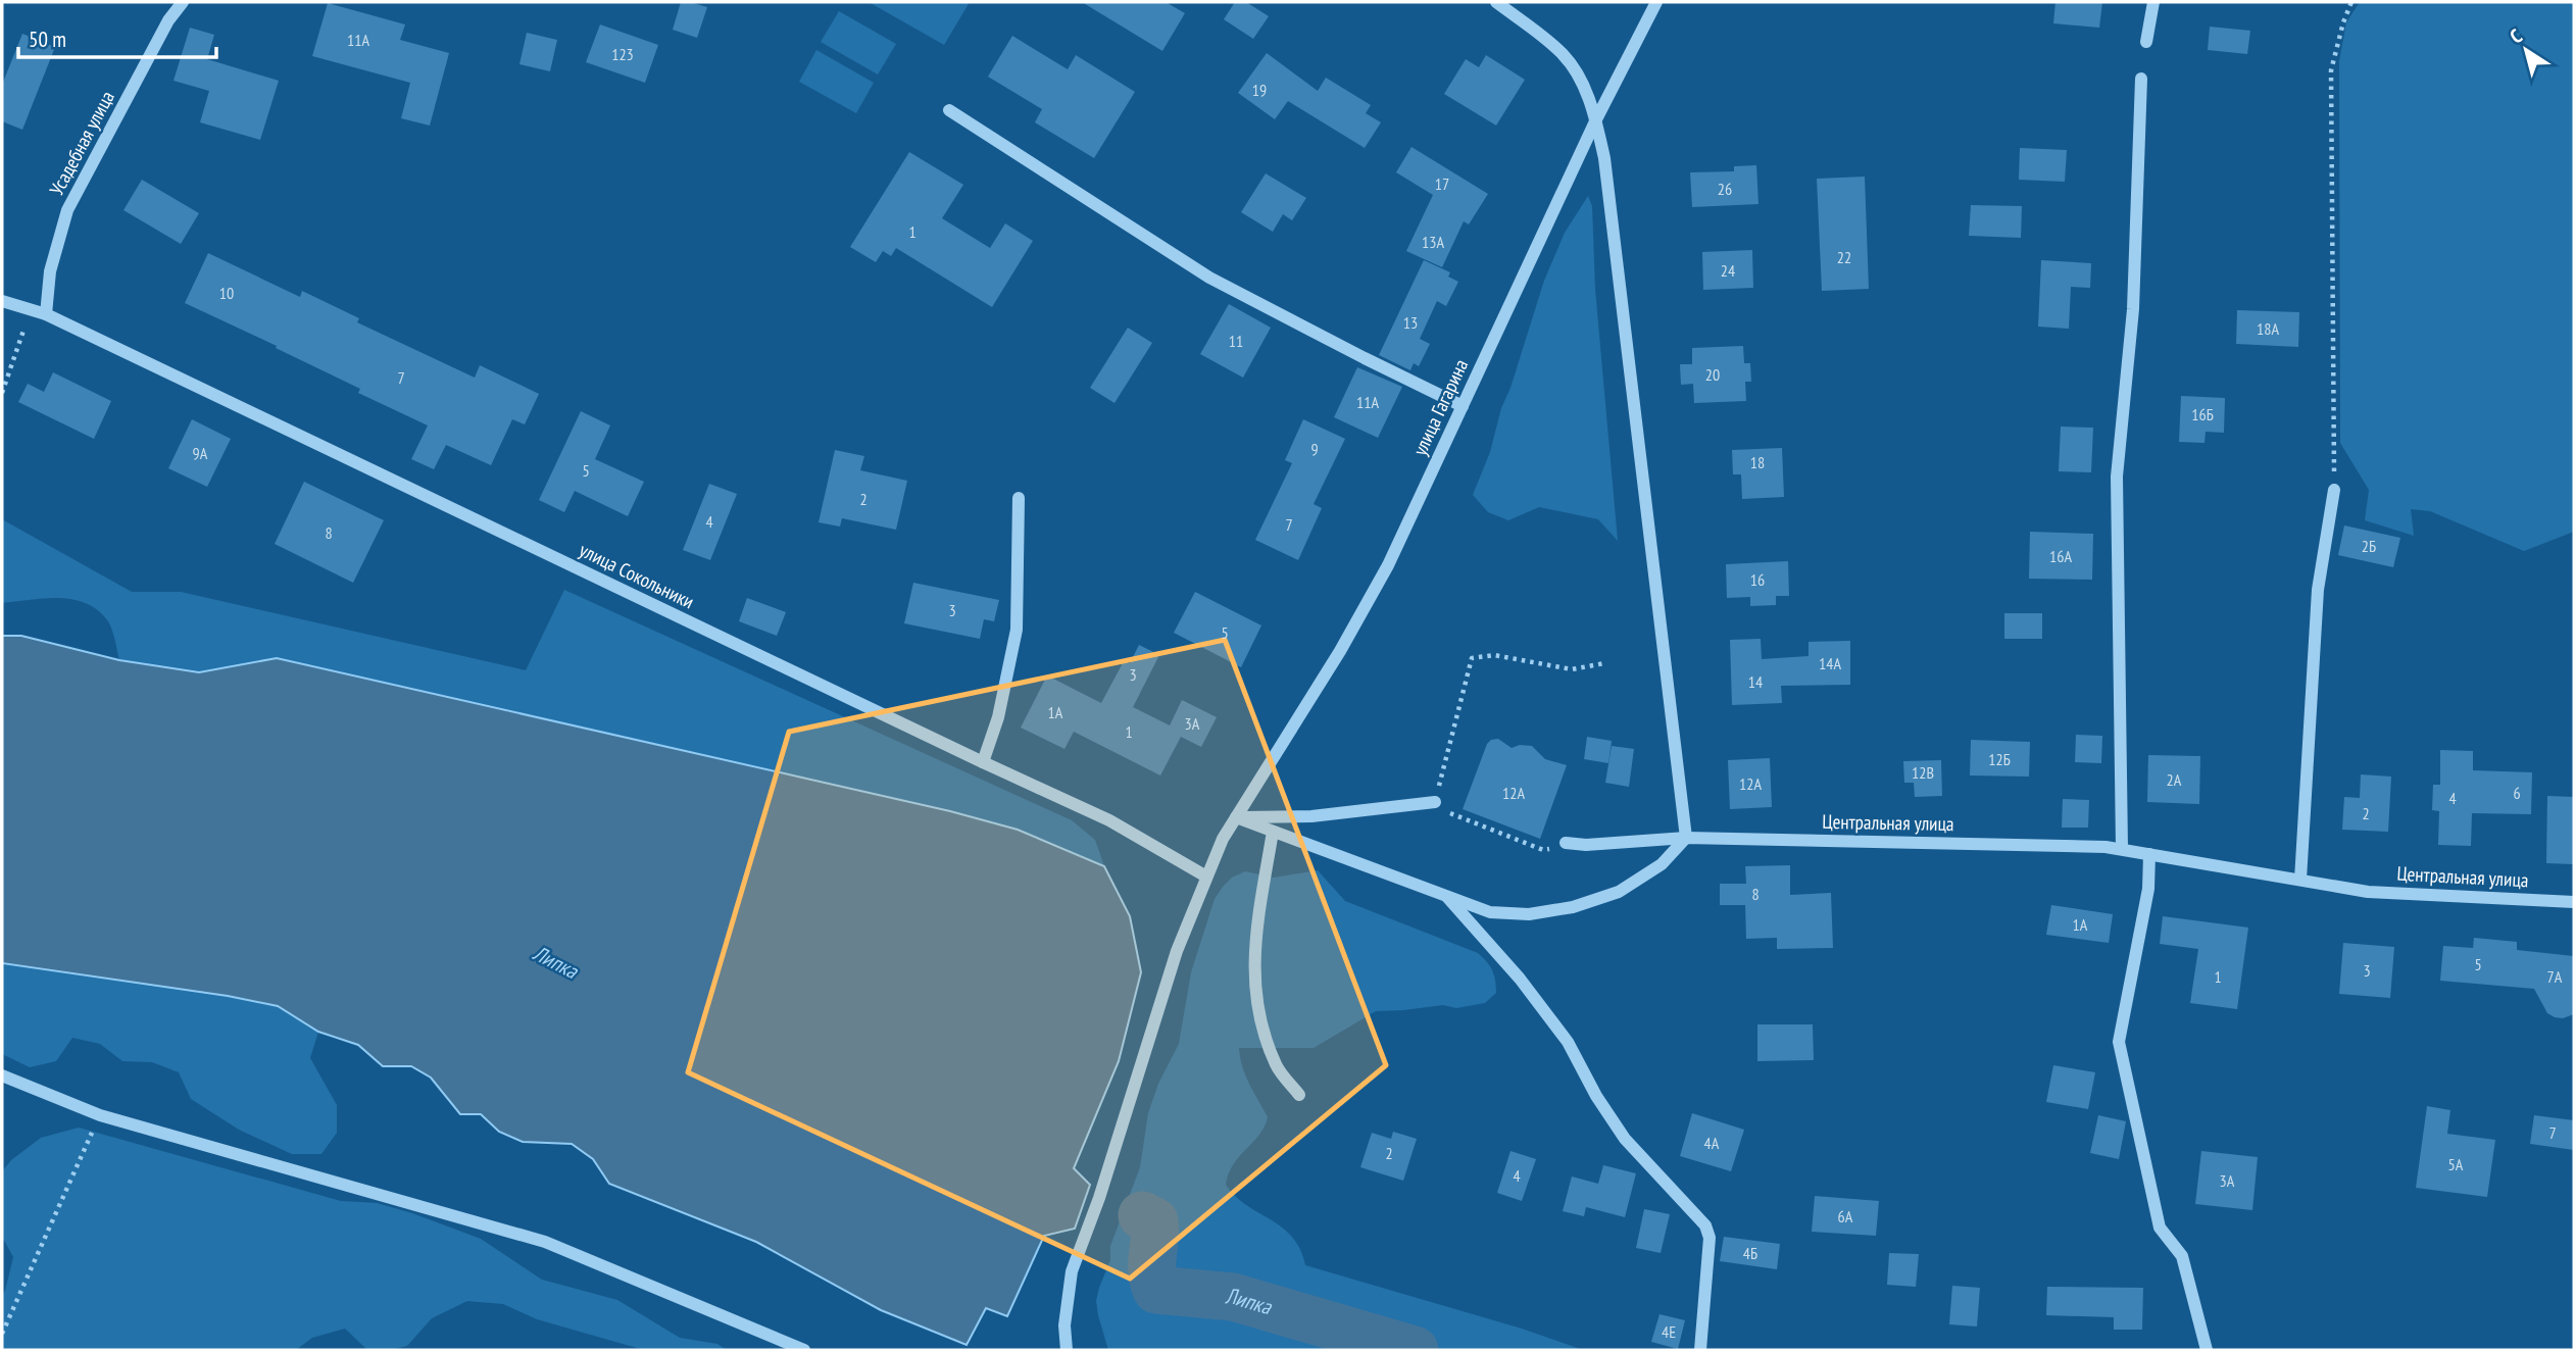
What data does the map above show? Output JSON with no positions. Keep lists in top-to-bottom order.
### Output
{
  "streets": {
    "street": [
      "Усадебная улица",
      "улица Гагарина",
      "улица Сокольники",
      "Центральная улица"
    ]
  },
  "crossings": [
    ["Усадебная улица", "улица Сокольники"],
    ["улица Гагарина", "улица Сокольники"]
  ],
  "water": ["Липка"],
  "house_numbers": [
    "11А",
    "123",
    "19",
    "17",
    "26",
    "1",
    "13А",
    "22",
    "24",
    "10",
    "13",
    "18А",
    "11",
    "20",
    "7",
    "11А",
    "16Б",
    "9",
    "9А",
    "18",
    "5",
    "2",
    "4",
    "7",
    "8",
    "2Б",
    "16А",
    "16",
    "3",
    "5",
    "14А",
    "3",
    "14",
    "1А",
    "3А",
    "1",
    "12Б",
    "12В",
    "2А",
    "12А",
    "12А",
    "6",
    "4",
    "2",
    "8",
    "1А",
    "5",
    "3",
    "1",
    "7А",
    "7",
    "4А",
    "2",
    "5А",
    "4",
    "3А",
    "6А",
    "4Б",
    "4Е"
  ],
  "scale_bar": "50 m",
  "north": "top left"
}
